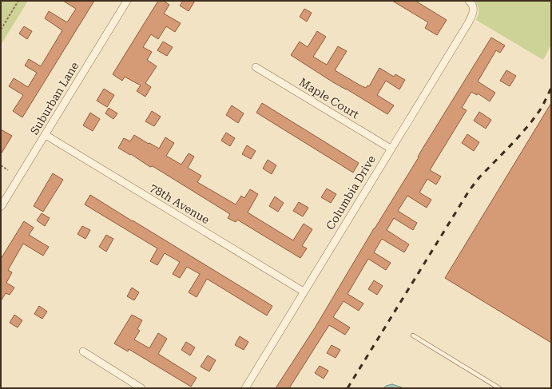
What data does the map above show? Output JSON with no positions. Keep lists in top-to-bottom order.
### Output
{
  "streets": {
    "street": [
      "Suburban Lane",
      "Maple Court",
      "Columbia Drive",
      "78th Avenue"
    ]
  },
  "crossings": [
    ["Suburban Lane", "78th Avenue"],
    ["Maple Court", "Columbia Drive"],
    ["Columbia Drive", "78th Avenue"]
  ]
}
